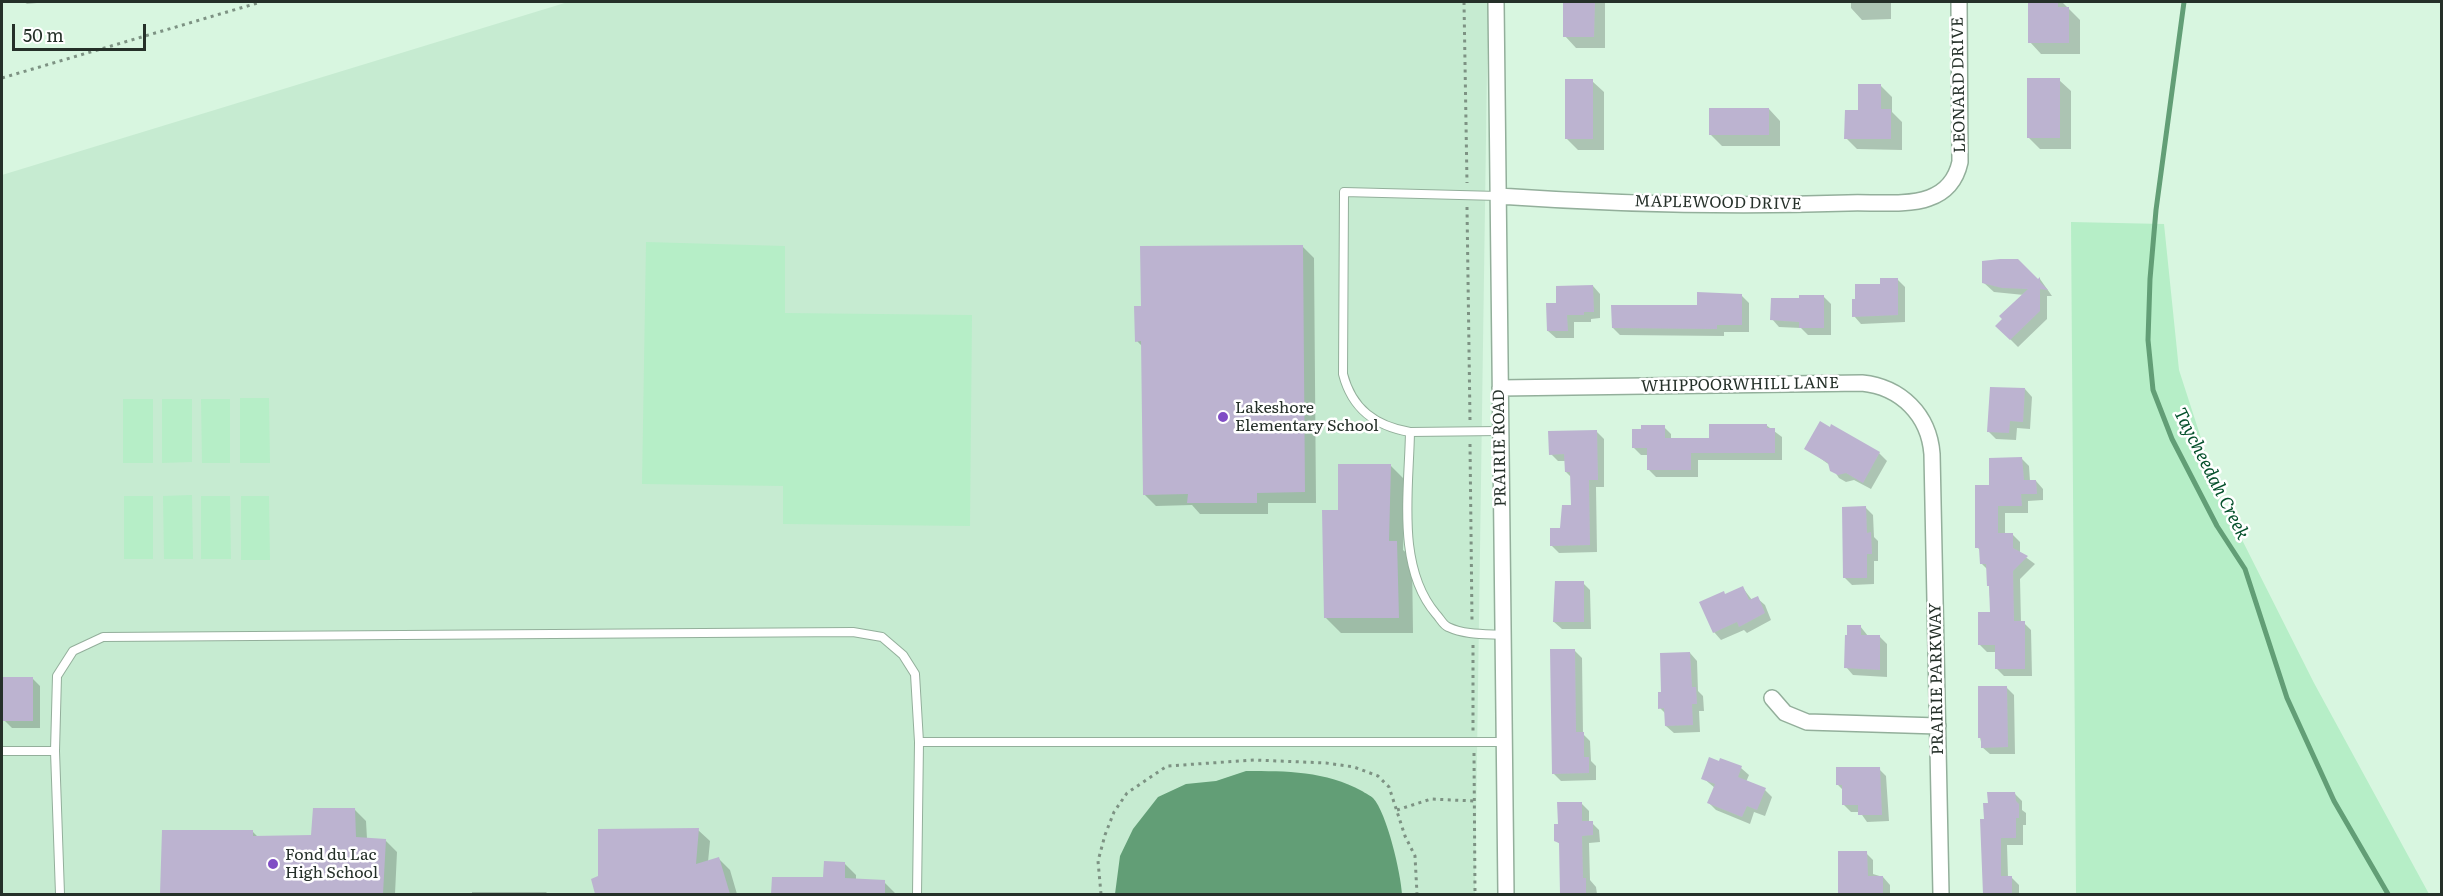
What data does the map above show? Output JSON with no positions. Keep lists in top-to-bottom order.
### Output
{
  "streets": {
    "street": [
      "LEONARD DRIVE",
      "MAPLEWOOD DRIVE",
      "WHIPPOORWHILL LANE",
      "PRAIRIE ROAD",
      "PRAIRIE PARKWAY"
    ]
  },
  "crossings": [
    ["LEONARD DRIVE", "MAPLEWOOD DRIVE"],
    ["MAPLEWOOD DRIVE", "PRAIRIE ROAD"],
    ["WHIPPOORWHILL LANE", "PRAIRIE ROAD"],
    ["WHIPPOORWHILL LANE", "PRAIRIE PARKWAY"]
  ],
  "water": ["Taycheedah Creek"],
  "places": ["Lakeshore Elementary School", "Fond du Lac High School"],
  "scale_bar": "50 m"
}
